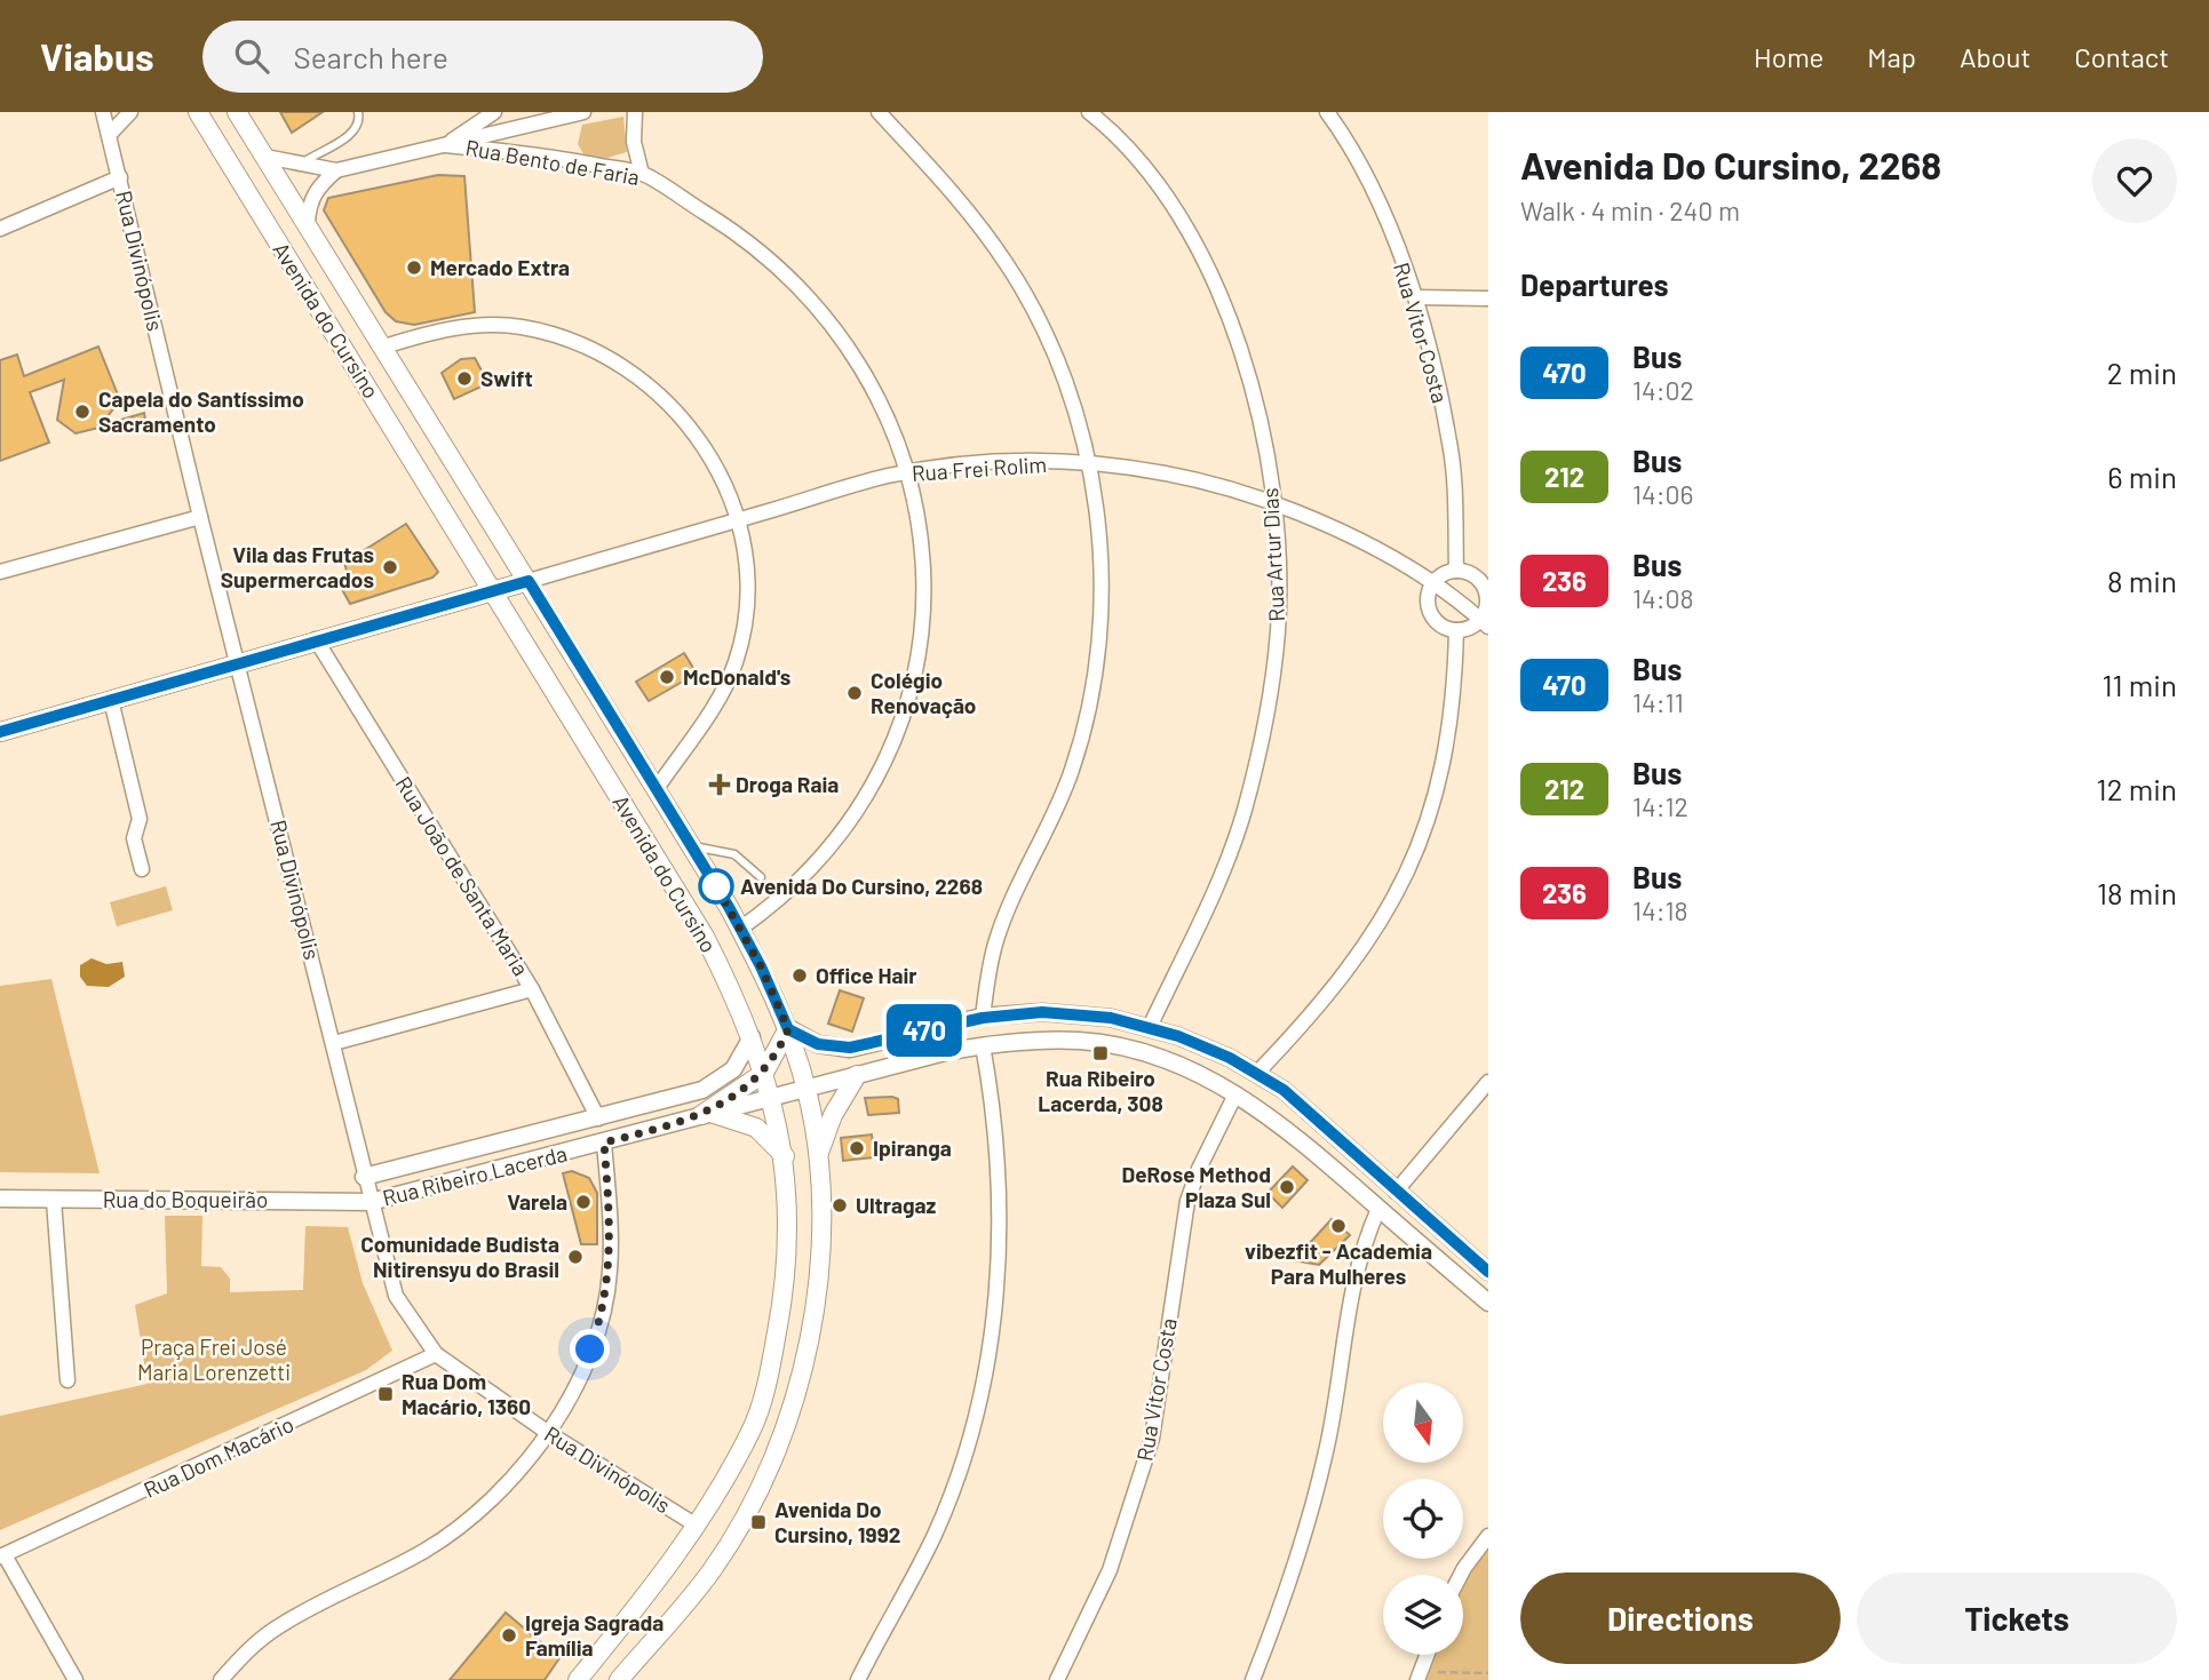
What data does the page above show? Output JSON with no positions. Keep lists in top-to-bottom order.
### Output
{
  "streets": {
    "main road": ["Avenida do Cursino", "Rua Frei Rolim"],
    "street": [
      "Rua Bento de Faria",
      "Rua Divinópolis",
      "Rua Vitor Costa",
      "Rua Artur Dias",
      "Rua João de Santa Maria",
      "Rua Ribeiro Lacerda",
      "Rua do Boqueirão",
      "Rua Dom Macário"
    ]
  },
  "crossings": [
    ["Rua Bento de Faria", "Avenida do Cursino"],
    ["Rua Bento de Faria", "Rua Frei Rolim"],
    ["Rua Divinópolis", "Avenida do Cursino"],
    ["Rua Divinópolis", "Rua Frei Rolim"],
    ["Rua Divinópolis", "Rua Ribeiro Lacerda"],
    ["Rua Divinópolis", "Rua do Boqueirão"],
    ["Rua Divinópolis", "Rua Dom Macário"],
    ["Avenida do Cursino", "Rua Frei Rolim"],
    ["Avenida do Cursino", "Rua Ribeiro Lacerda"],
    ["Rua Vitor Costa", "Rua Ribeiro Lacerda"],
    ["Rua Frei Rolim", "Rua Artur Dias"],
    ["Rua Frei Rolim", "Rua João de Santa Maria"],
    ["Rua João de Santa Maria", "Rua Ribeiro Lacerda"],
    ["Rua Ribeiro Lacerda", "Rua do Boqueirão"]
  ],
  "parks": ["Praça Frei José Maria Lorenzetti"],
  "places": {
    "other": [
      "Mercado Extra",
      "Swift",
      "Capela do Santíssimo Sacramento",
      "Vila das Frutas Supermercados",
      "McDonald's",
      "Colégio Renovação",
      "Avenida Do Cursino, 2268",
      "Office Hair",
      "Ipiranga",
      "DeRose Method Plaza Sul",
      "Varela",
      "Ultragaz",
      "vibezfit - Academia Para Mulheres",
      "Comunidade Budista Nitirensyu do Brasil",
      "Igreja Sagrada Família"
    ],
    "health": ["Droga Raia"],
    "transit": ["Rua Ribeiro Lacerda, 308", "Rua Dom Macário, 1360", "Avenida Do Cursino, 1992"]
  },
  "lines": ["bus line 470"],
  "north": "bottom",
  "page": {
    "header": "Viabus",
    "search": "Search here",
    "nav": [
      "Home",
      "Map",
      "About",
      "Contact"
    ],
    "on_map": "470",
    "heading": [
      ["Avenida Do Cursino, 2268", "Walk · 4 min · 240 m"],
      "Departures"
    ],
    "list": [
      {
        "mark": "470",
        "name": "Bus",
        "note": "14:02",
        "value": "2 min"
      },
      {
        "mark": "212",
        "name": "Bus",
        "note": "14:06",
        "value": "6 min"
      },
      {
        "mark": "236",
        "name": "Bus",
        "note": "14:08",
        "value": "8 min"
      },
      {
        "mark": "470",
        "name": "Bus",
        "note": "14:11",
        "value": "11 min"
      },
      {
        "mark": "212",
        "name": "Bus",
        "note": "14:12",
        "value": "12 min"
      },
      {
        "mark": "236",
        "name": "Bus",
        "note": "14:18",
        "value": "18 min"
      }
    ],
    "buttons": ["Directions", "Tickets"]
  }
}
